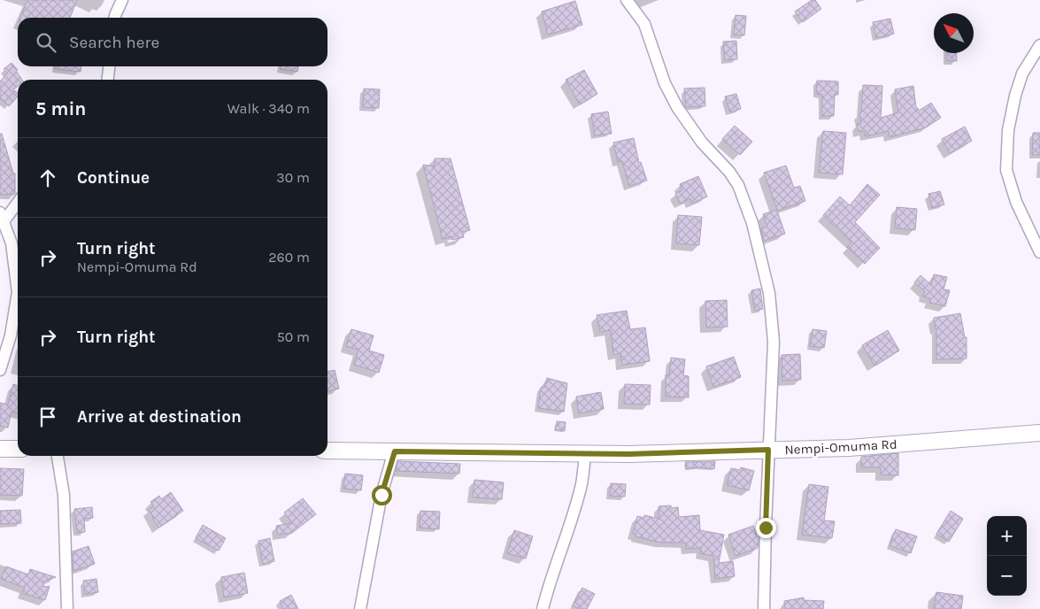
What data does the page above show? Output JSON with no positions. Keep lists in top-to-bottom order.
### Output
{
  "streets": {
    "street": ["Nempi-Omuma Rd"]
  },
  "north": "top left",
  "page": {
    "search": "Search here",
    "heading": ["5 min", "Walk · 340 m"],
    "list": [
      ["Continue", "30 m"],
      ["Turn right", "Nempi-Omuma Rd", "260 m"],
      ["Turn right", "50 m"],
      "Arrive at destination"
    ],
    "map_buttons": ["+", "−"]
  }
}
